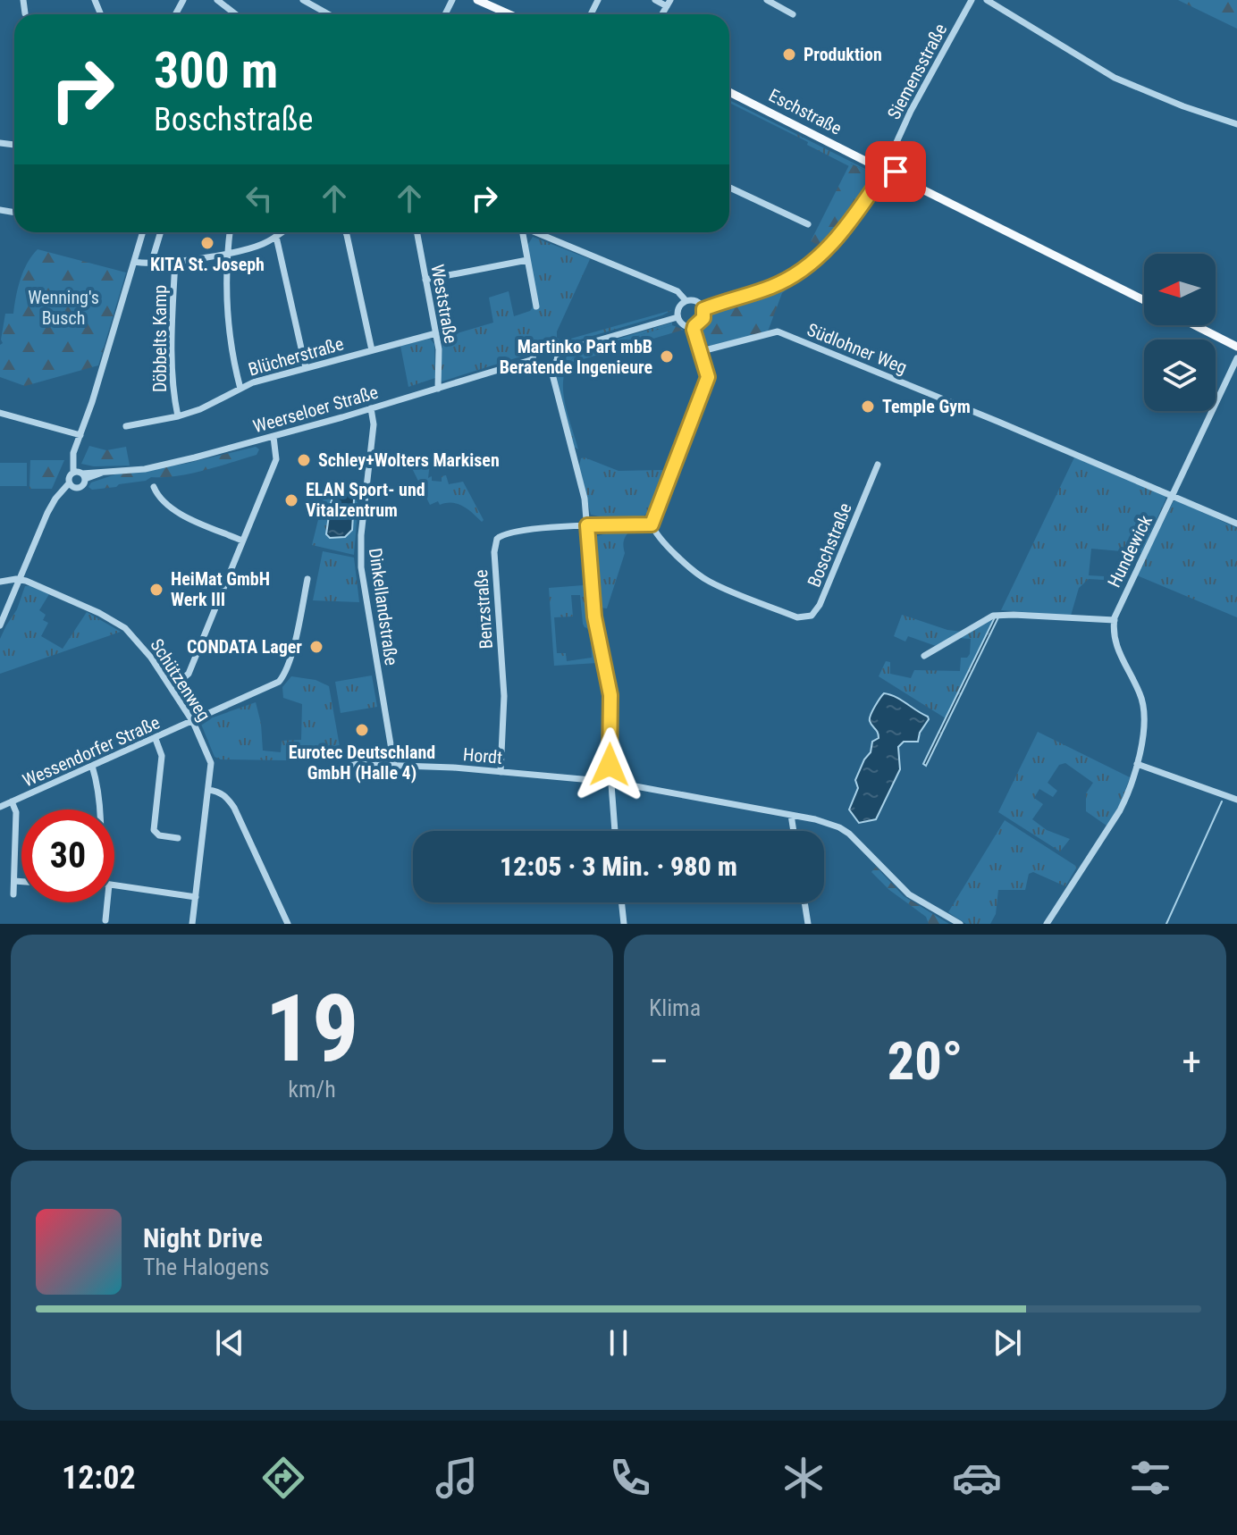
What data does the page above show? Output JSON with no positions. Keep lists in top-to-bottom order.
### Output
{
  "streets": {
    "main road": ["Eschstraße"],
    "street": [
      "Siemensstraße",
      "Weststraße",
      "Döbbelts Kamp",
      "Südlohner Weg",
      "Blücherstraße",
      "Weerseloer Straße",
      "Boschstraße",
      "Hundewick",
      "Dinkellandstraße",
      "Benzstraße",
      "Schützenweg",
      "Wessendorfer Straße",
      "Hordt"
    ]
  },
  "crossings": [
    ["Siemensstraße", "Eschstraße"],
    ["Weststraße", "Blücherstraße"],
    ["Weststraße", "Weerseloer Straße"],
    ["Döbbelts Kamp", "Blücherstraße"],
    ["Südlohner Weg", "Hundewick"],
    ["Weerseloer Straße", "Dinkellandstraße"],
    ["Dinkellandstraße", "Hordt"],
    ["Benzstraße", "Hordt"],
    ["Schützenweg", "Wessendorfer Straße"]
  ],
  "parks": ["Wenning's Busch"],
  "places": [
    "Produktion",
    "KITA St. Joseph",
    "Martinko Part mbB Beratende Ingenieure",
    "Temple Gym",
    "Schley+Wolters Markisen",
    "ELAN Sport- und Vitalzentrum",
    "HeiMat GmbH Werk III",
    "CONDATA Lager",
    "Eurotec Deutschland GmbH (Halle 4)"
  ],
  "north": "left",
  "page": {
    "turn": ["300 m", "Boschstraße"],
    "limit": "30",
    "trip": "12:05 · 3 Min. · 980 m",
    "tile": [
      ["19", "km/h"],
      "Klima"
    ],
    "heat": ["−", "20°", "+"],
    "song": ["Night Drive", "The Halogens"],
    "tabs": "12:02"
  }
}
